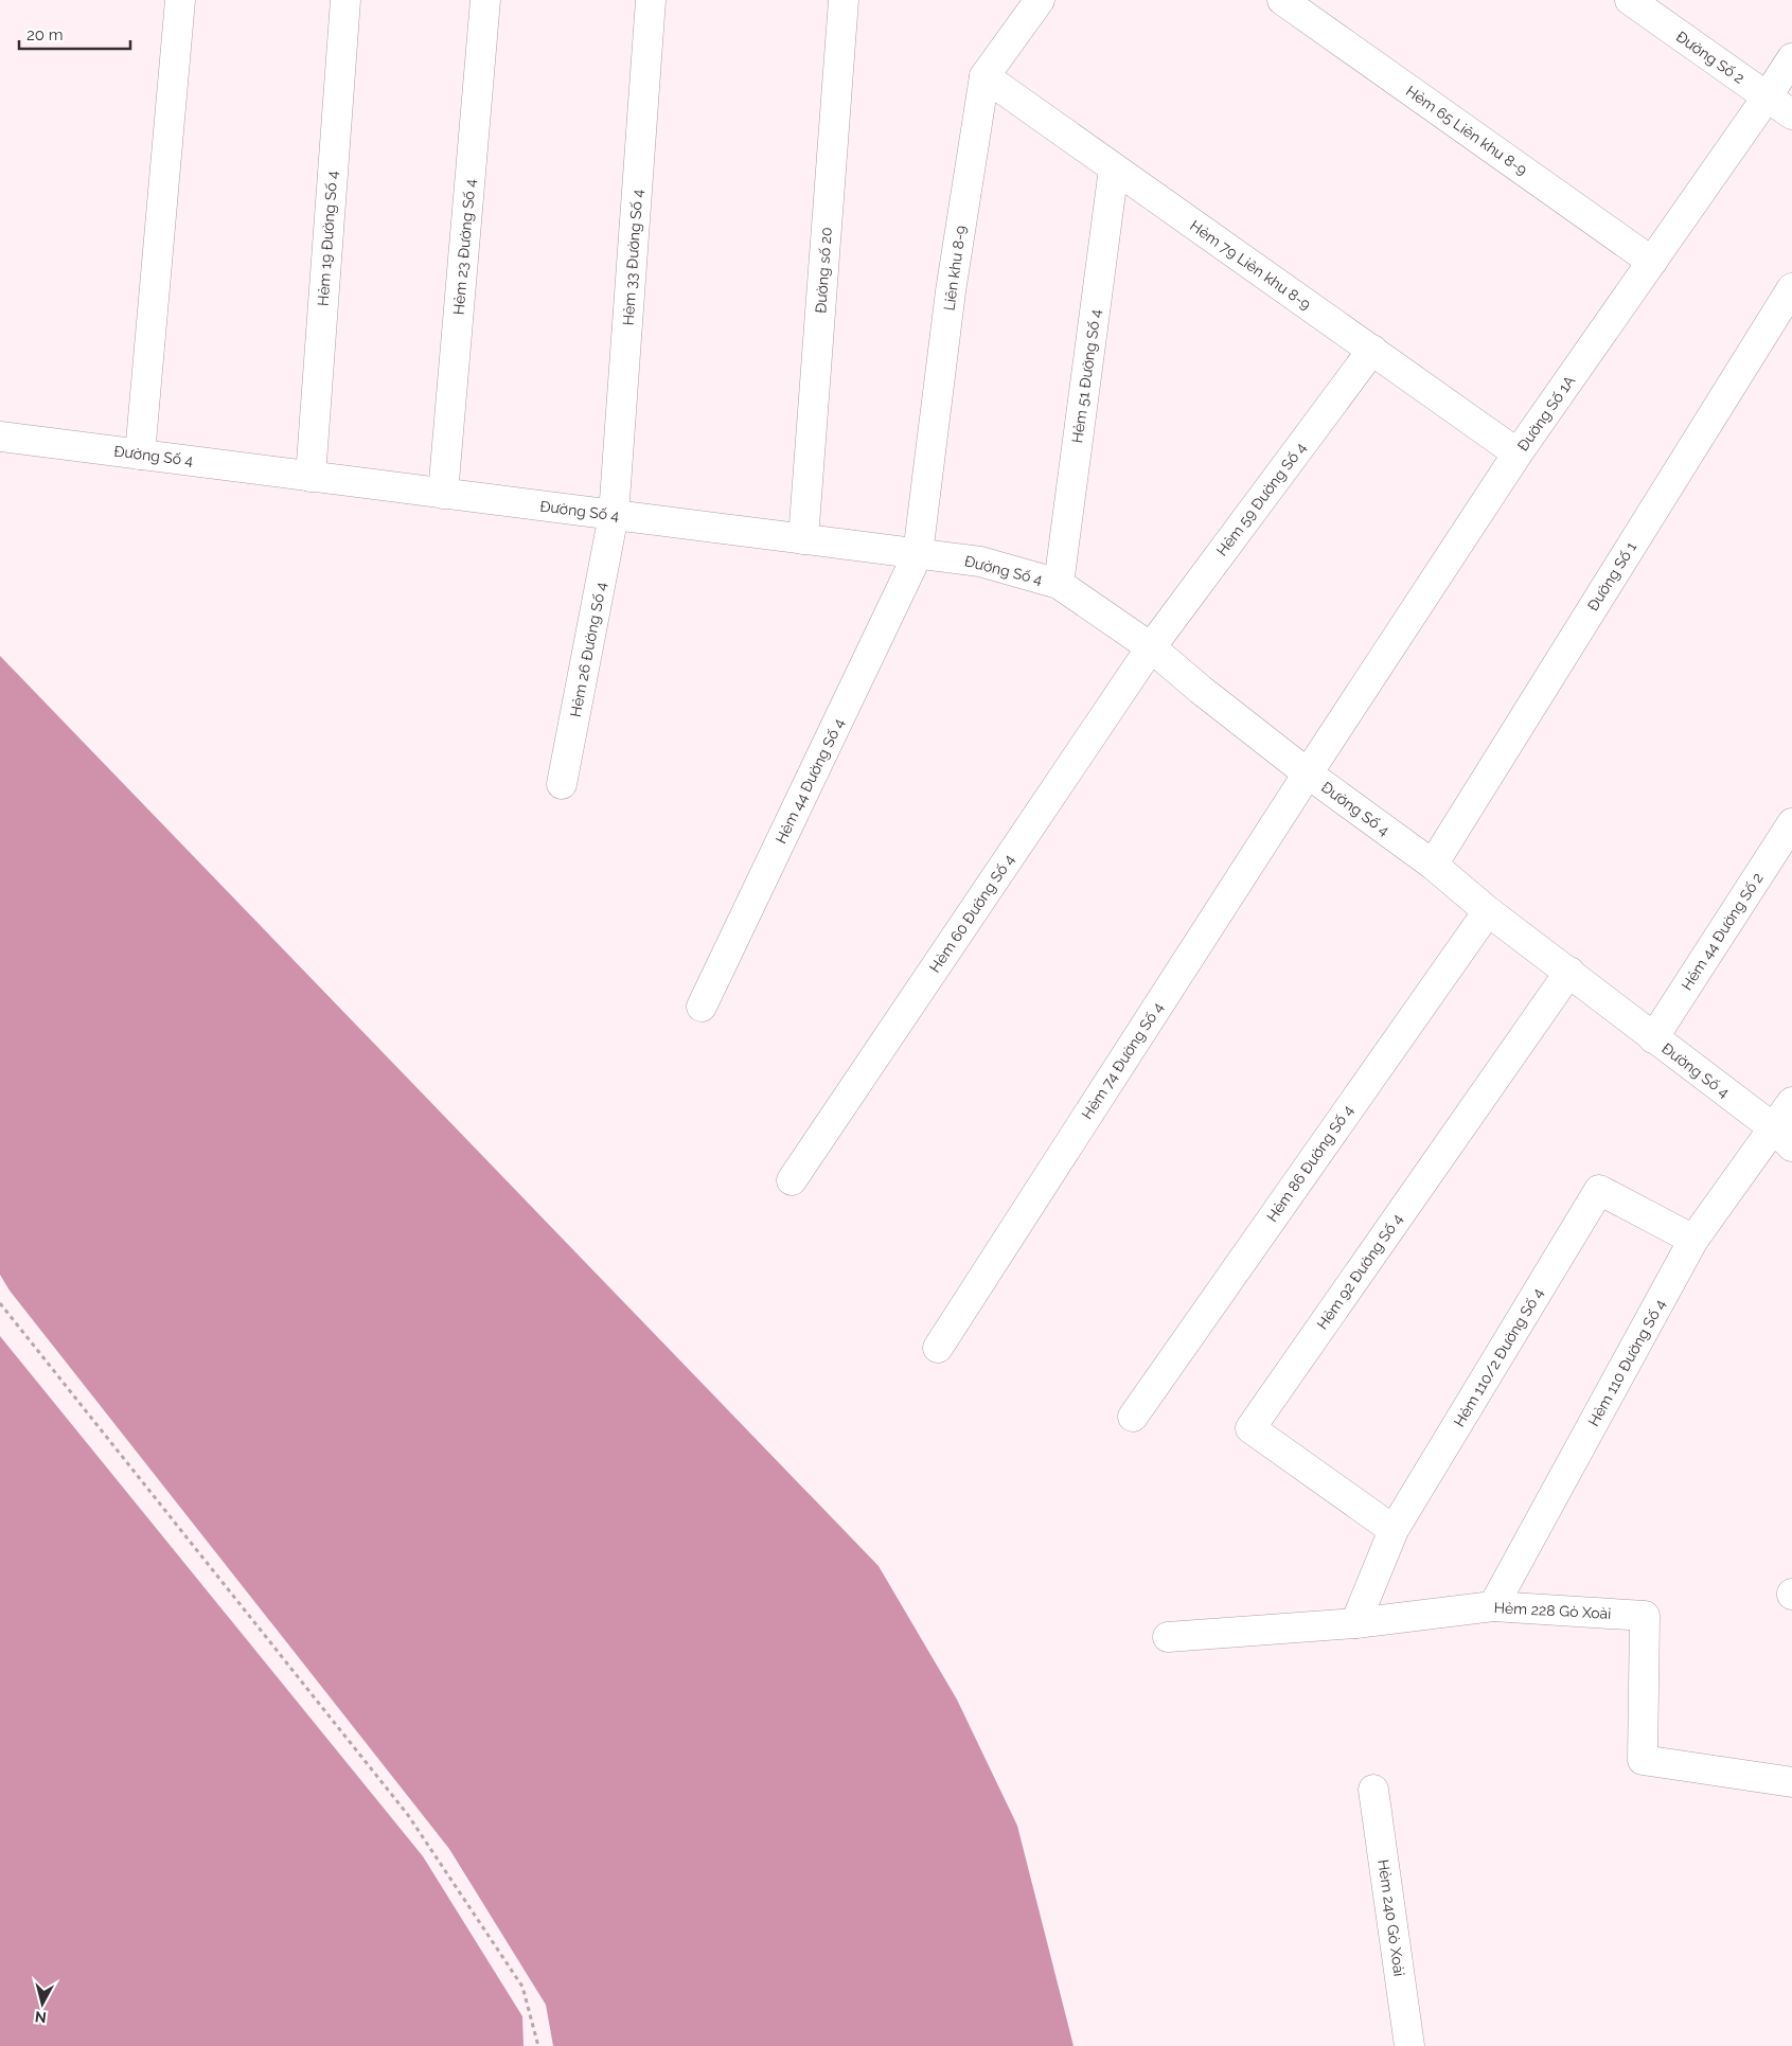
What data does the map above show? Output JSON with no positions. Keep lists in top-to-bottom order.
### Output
{
  "streets": {
    "street": [
      "Đường Số 2",
      "Hẻm 65 Liên khu 8-9",
      "Hẻm 19 Đường Số 4",
      "Hẻm 23 Đường Số 4",
      "Hẻm 33 Đường Số 4",
      "Hẻm 79 Liên khu 8-9",
      "Liên khu 8-9",
      "Đường số 20",
      "Hẻm 51 Đường Số 4",
      "Đường Số 1A",
      "Đường Số 4",
      "Hẻm 59 Đường Số 4",
      "Đường Số 1",
      "Hẻm 26 Đường Số 4",
      "Hẻm 44 Đường Số 4",
      "Hẻm 60 Đường Số 4",
      "Hẻm 44 Đường Số 2",
      "Hẻm 74 Đường Số 4",
      "Hẻm 86 Đường Số 4",
      "Hẻm 92 Đường Số 4",
      "Hẻm 110/2 Đường Số 4",
      "Hẻm 110 Đường Số 4",
      "Hẻm 228 Gò Xoài",
      "Hẻm 240 Gò Xoài"
    ]
  },
  "crossings": [
    ["Đường Số 2", "Đường Số 1A"],
    ["Hẻm 65 Liên khu 8-9", "Đường Số 1A"],
    ["Hẻm 19 Đường Số 4", "Đường Số 4"],
    ["Hẻm 23 Đường Số 4", "Đường Số 4"],
    ["Hẻm 33 Đường Số 4", "Đường Số 4"],
    ["Hẻm 33 Đường Số 4", "Hẻm 26 Đường Số 4"],
    ["Hẻm 79 Liên khu 8-9", "Liên khu 8-9"],
    ["Hẻm 79 Liên khu 8-9", "Hẻm 51 Đường Số 4"],
    ["Hẻm 79 Liên khu 8-9", "Đường Số 1A"],
    ["Hẻm 79 Liên khu 8-9", "Hẻm 59 Đường Số 4"],
    ["Liên khu 8-9", "Đường Số 4"],
    ["Liên khu 8-9", "Hẻm 44 Đường Số 4"],
    ["Đường số 20", "Đường Số 4"],
    ["Hẻm 51 Đường Số 4", "Đường Số 4"],
    ["Đường Số 1A", "Đường Số 4"],
    ["Đường Số 1A", "Hẻm 74 Đường Số 4"],
    ["Đường Số 4", "Hẻm 59 Đường Số 4"],
    ["Đường Số 4", "Đường Số 1"],
    ["Đường Số 4", "Hẻm 26 Đường Số 4"],
    ["Đường Số 4", "Hẻm 44 Đường Số 4"],
    ["Đường Số 4", "Hẻm 60 Đường Số 4"],
    ["Đường Số 4", "Hẻm 44 Đường Số 2"],
    ["Đường Số 4", "Hẻm 74 Đường Số 4"],
    ["Đường Số 4", "Hẻm 86 Đường Số 4"],
    ["Đường Số 4", "Hẻm 92 Đường Số 4"],
    ["Đường Số 4", "Hẻm 110 Đường Số 4"],
    ["Hẻm 59 Đường Số 4", "Hẻm 60 Đường Số 4"],
    ["Hẻm 92 Đường Số 4", "Hẻm 110/2 Đường Số 4"],
    ["Hẻm 110/2 Đường Số 4", "Hẻm 110 Đường Số 4"],
    ["Hẻm 110/2 Đường Số 4", "Hẻm 228 Gò Xoài"],
    ["Hẻm 110 Đường Số 4", "Hẻm 228 Gò Xoài"]
  ],
  "scale_bar": "20 m",
  "north": "bottom"
}
